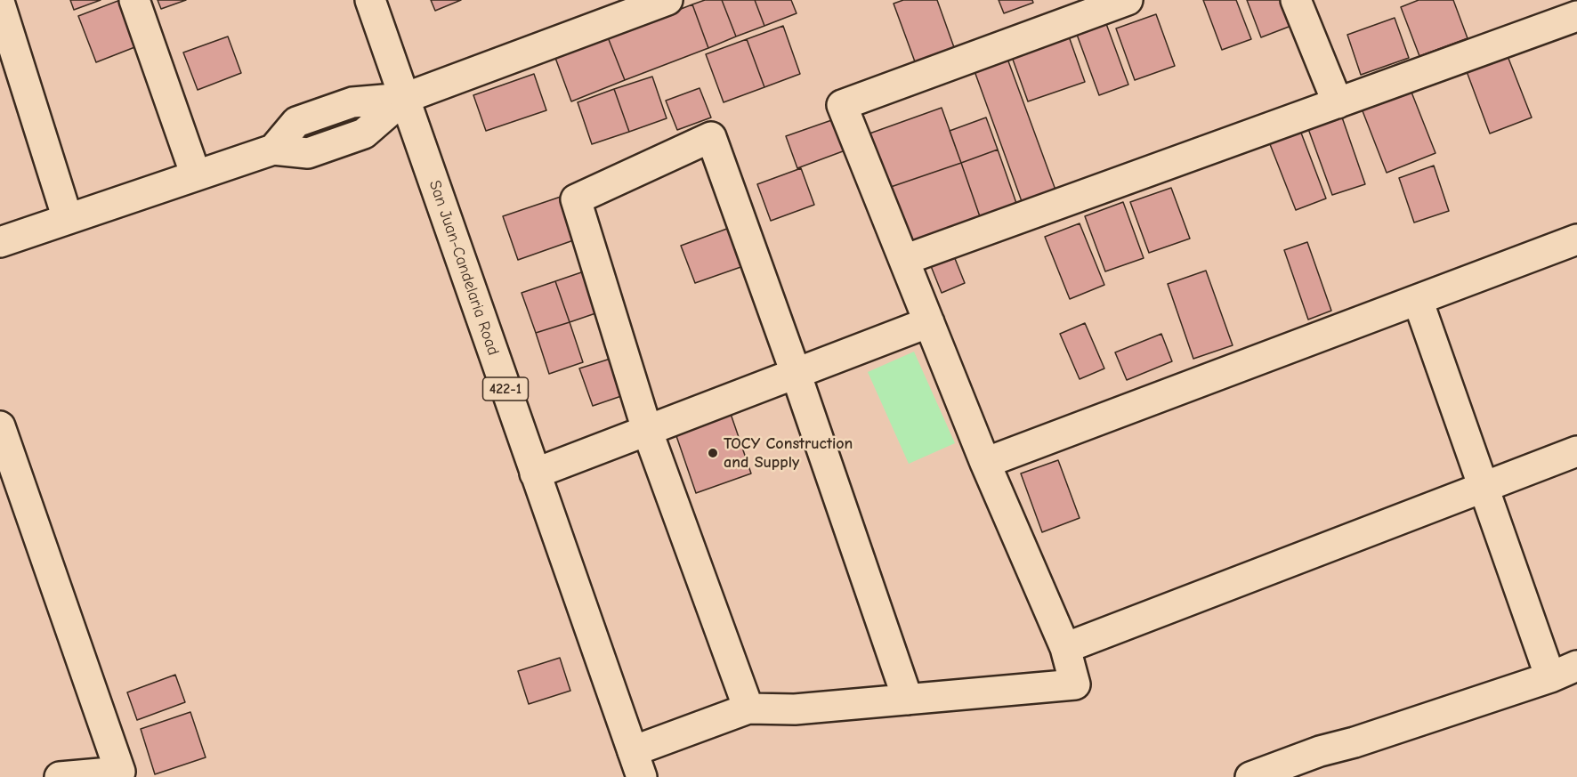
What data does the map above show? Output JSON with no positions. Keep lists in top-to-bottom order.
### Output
{
  "streets": {
    "street": ["San Juan-Candelaria Road", "422-1"]
  },
  "places": ["TOCY Construction and Supply"]
}
